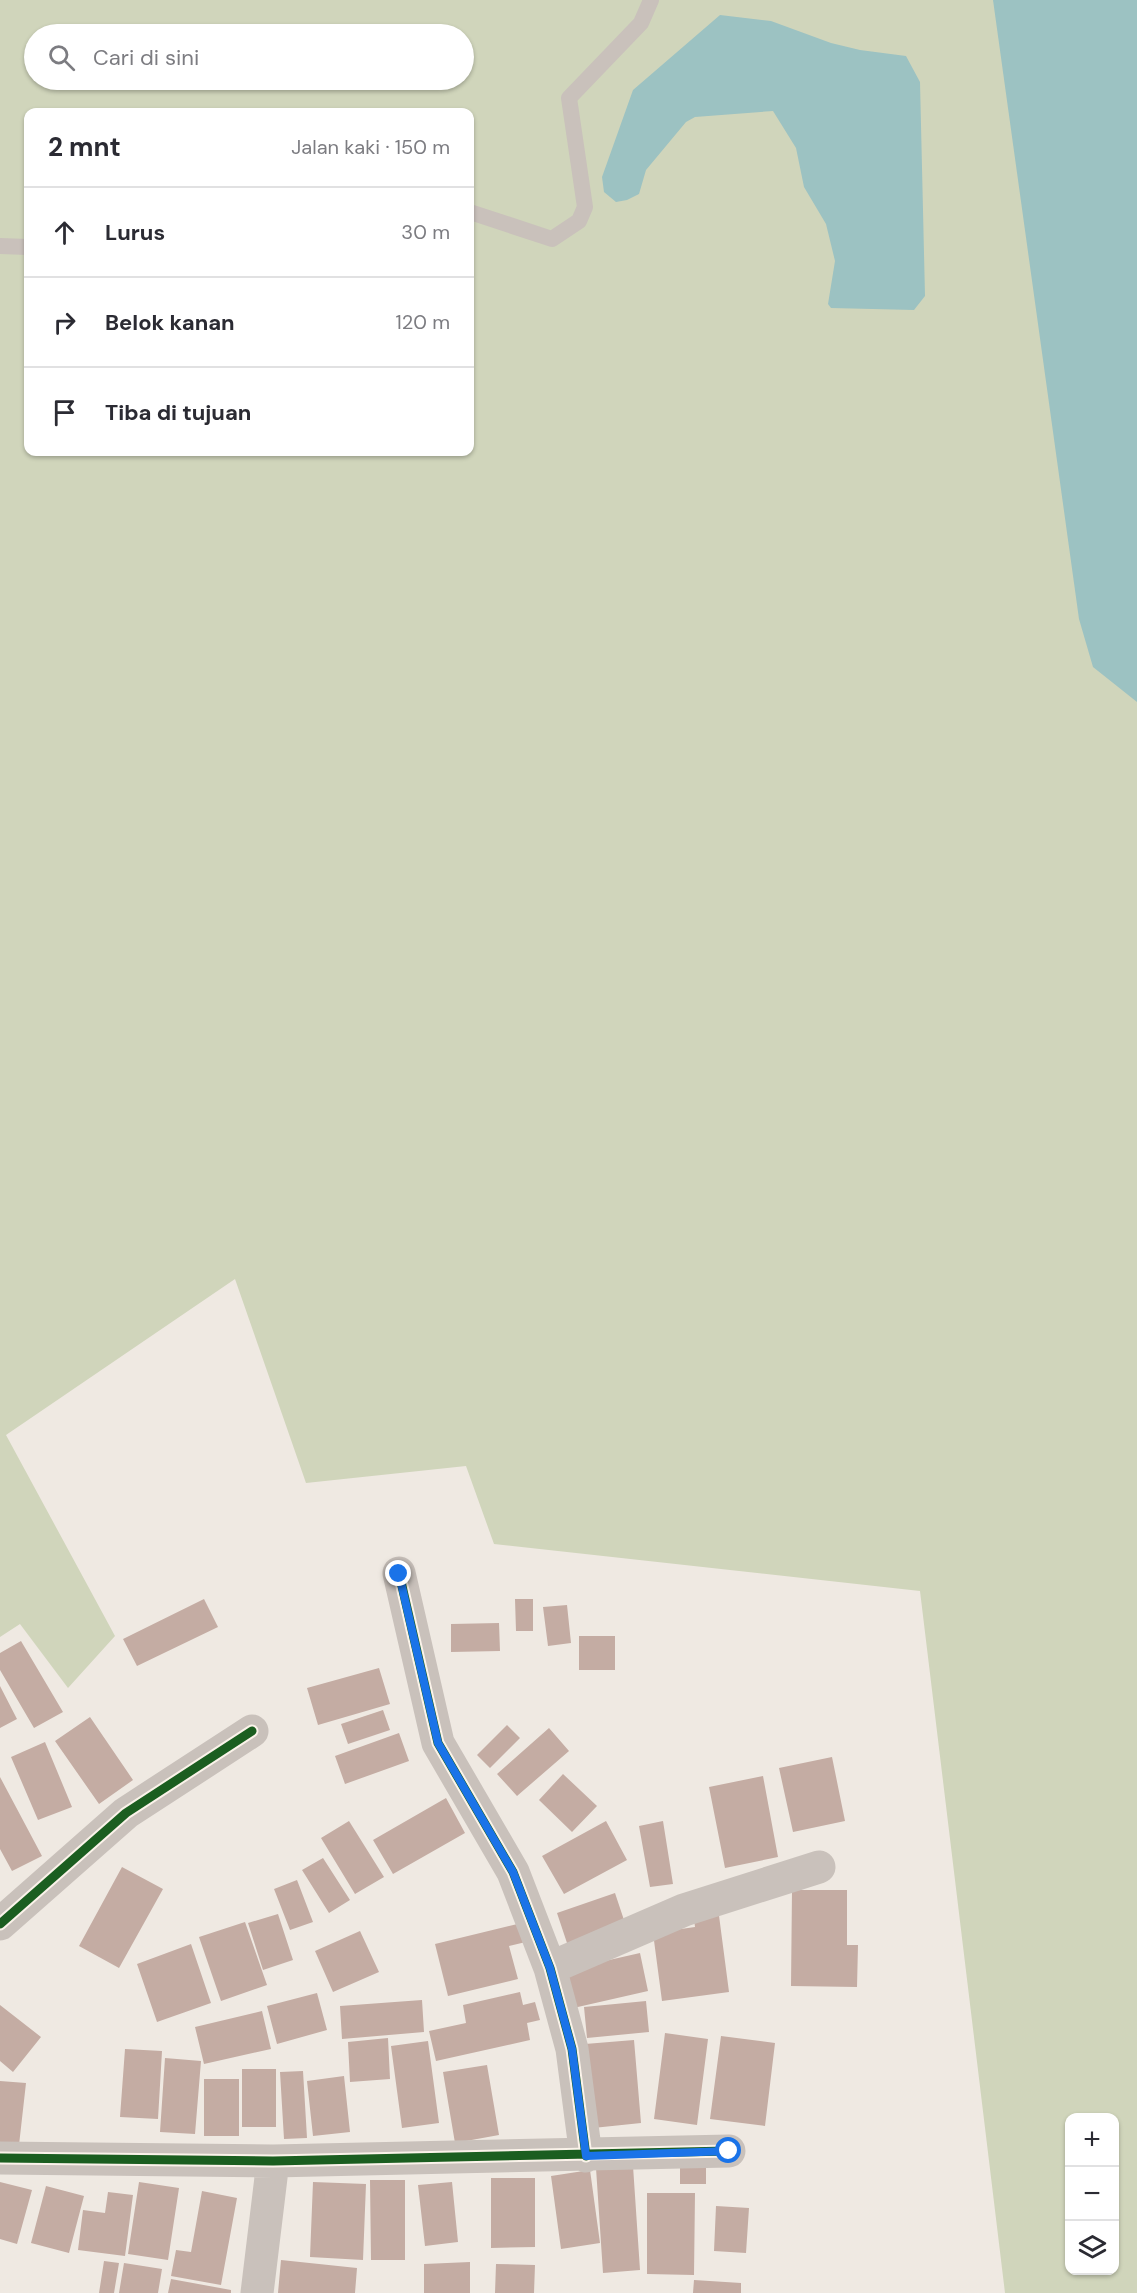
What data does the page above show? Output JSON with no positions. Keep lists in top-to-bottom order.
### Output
{
  "page": {
    "search": "Cari di sini",
    "heading": ["2 mnt", "Jalan kaki · 150 m"],
    "list": [
      ["Lurus", "30 m"],
      ["Belok kanan", "120 m"],
      "Tiba di tujuan"
    ],
    "map_buttons": ["+", "−"]
  }
}
